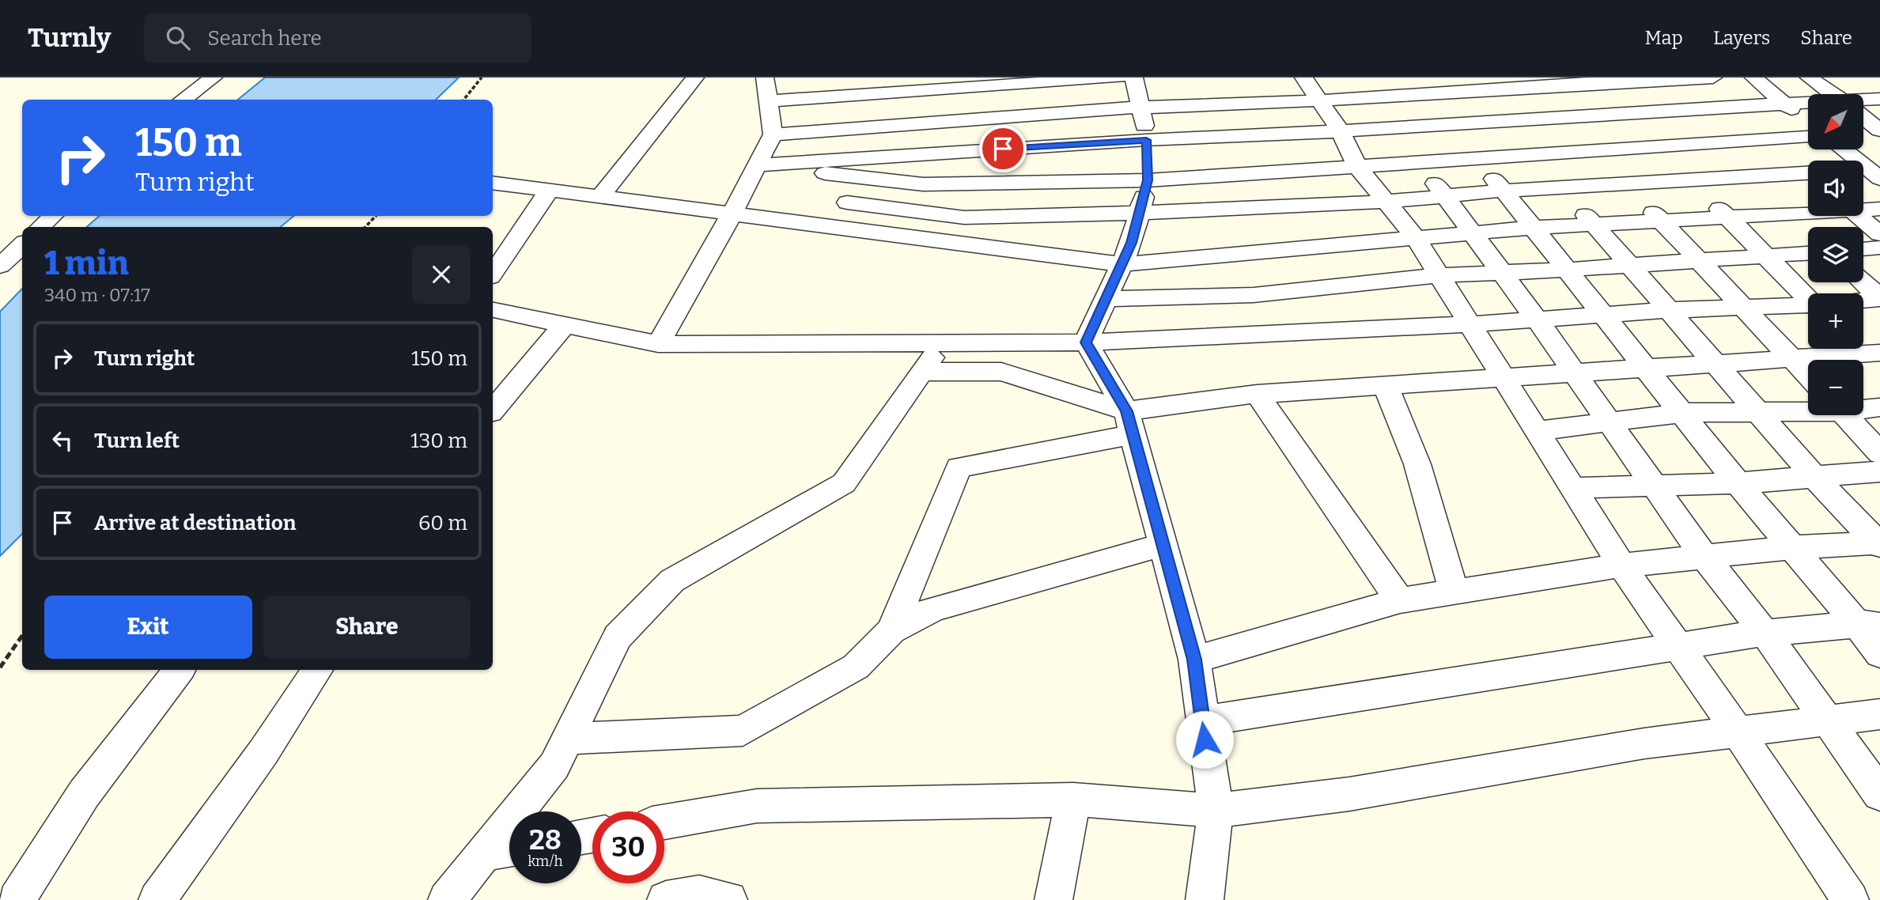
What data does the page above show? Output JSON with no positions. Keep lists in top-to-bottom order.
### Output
{
  "north": "bottom left",
  "page": {
    "header": "Turnly",
    "search": "Search here",
    "nav": ["Map", "Layers", "Share"],
    "map_buttons": ["+", "−"],
    "turn": ["150 m", "Turn right"],
    "heading": ["1 min", "340 m · 07:17"],
    "list": [
      {
        "name": "Turn right",
        "value": "150 m"
      },
      {
        "name": "Turn left",
        "value": "130 m"
      },
      {
        "name": "Arrive at destination",
        "value": "60 m"
      }
    ],
    "buttons": ["Exit", "Share"],
    "speed": "28 km/h",
    "limit": "30"
  }
}
